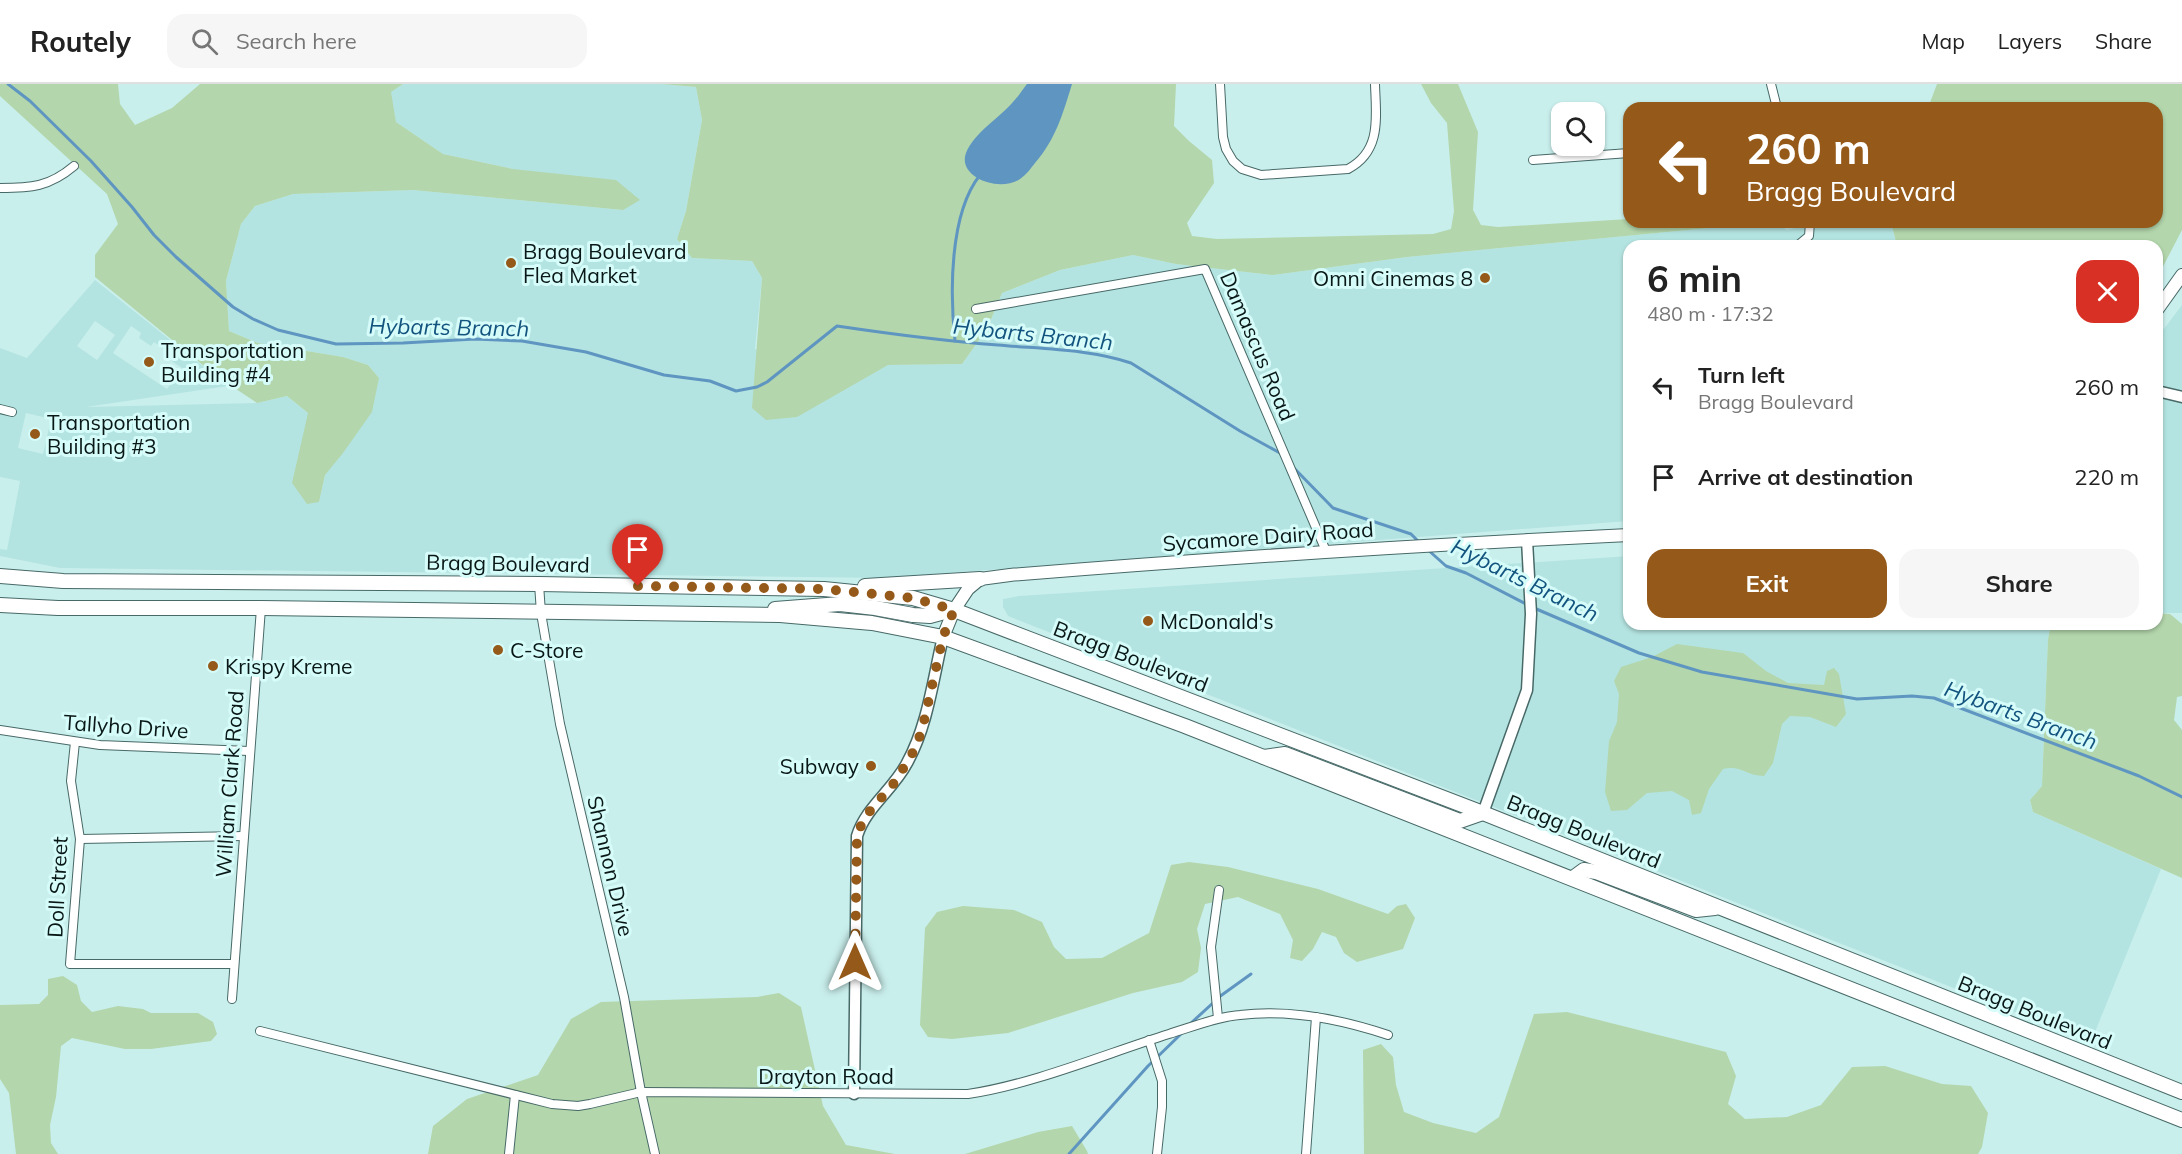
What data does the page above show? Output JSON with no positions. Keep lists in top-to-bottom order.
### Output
{
  "streets": {
    "main road": ["Sycamore Dairy Road", "Bragg Boulevard"],
    "street": [
      "Damascus Road",
      "Tallyho Drive",
      "William Clark Road",
      "Shannon Drive",
      "Doll Street",
      "Drayton Road"
    ]
  },
  "crossings": [
    ["Damascus Road", "Sycamore Dairy Road"],
    ["Bragg Boulevard", "Shannon Drive"],
    ["Tallyho Drive", "William Clark Road"],
    ["Tallyho Drive", "Doll Street"],
    ["William Clark Road", "Doll Street"],
    ["Shannon Drive", "Drayton Road"]
  ],
  "water": ["Hybarts Branch"],
  "places": [
    "Bragg Boulevard Flea Market",
    "Omni Cinemas 8",
    "Transportation Building #4",
    "Transportation Building #3",
    "McDonald's",
    "C-Store",
    "Krispy Kreme",
    "Subway"
  ],
  "page": {
    "header": "Routely",
    "search": "Search here",
    "nav": ["Map", "Layers", "Share"],
    "turn": ["260 m", "Bragg Boulevard"],
    "heading": ["6 min", "480 m · 17:32"],
    "list": [
      {
        "name": "Turn left",
        "note": "Bragg Boulevard",
        "value": "260 m"
      },
      {
        "name": "Arrive at destination",
        "value": "220 m"
      }
    ],
    "buttons": ["Exit", "Share"]
  }
}
